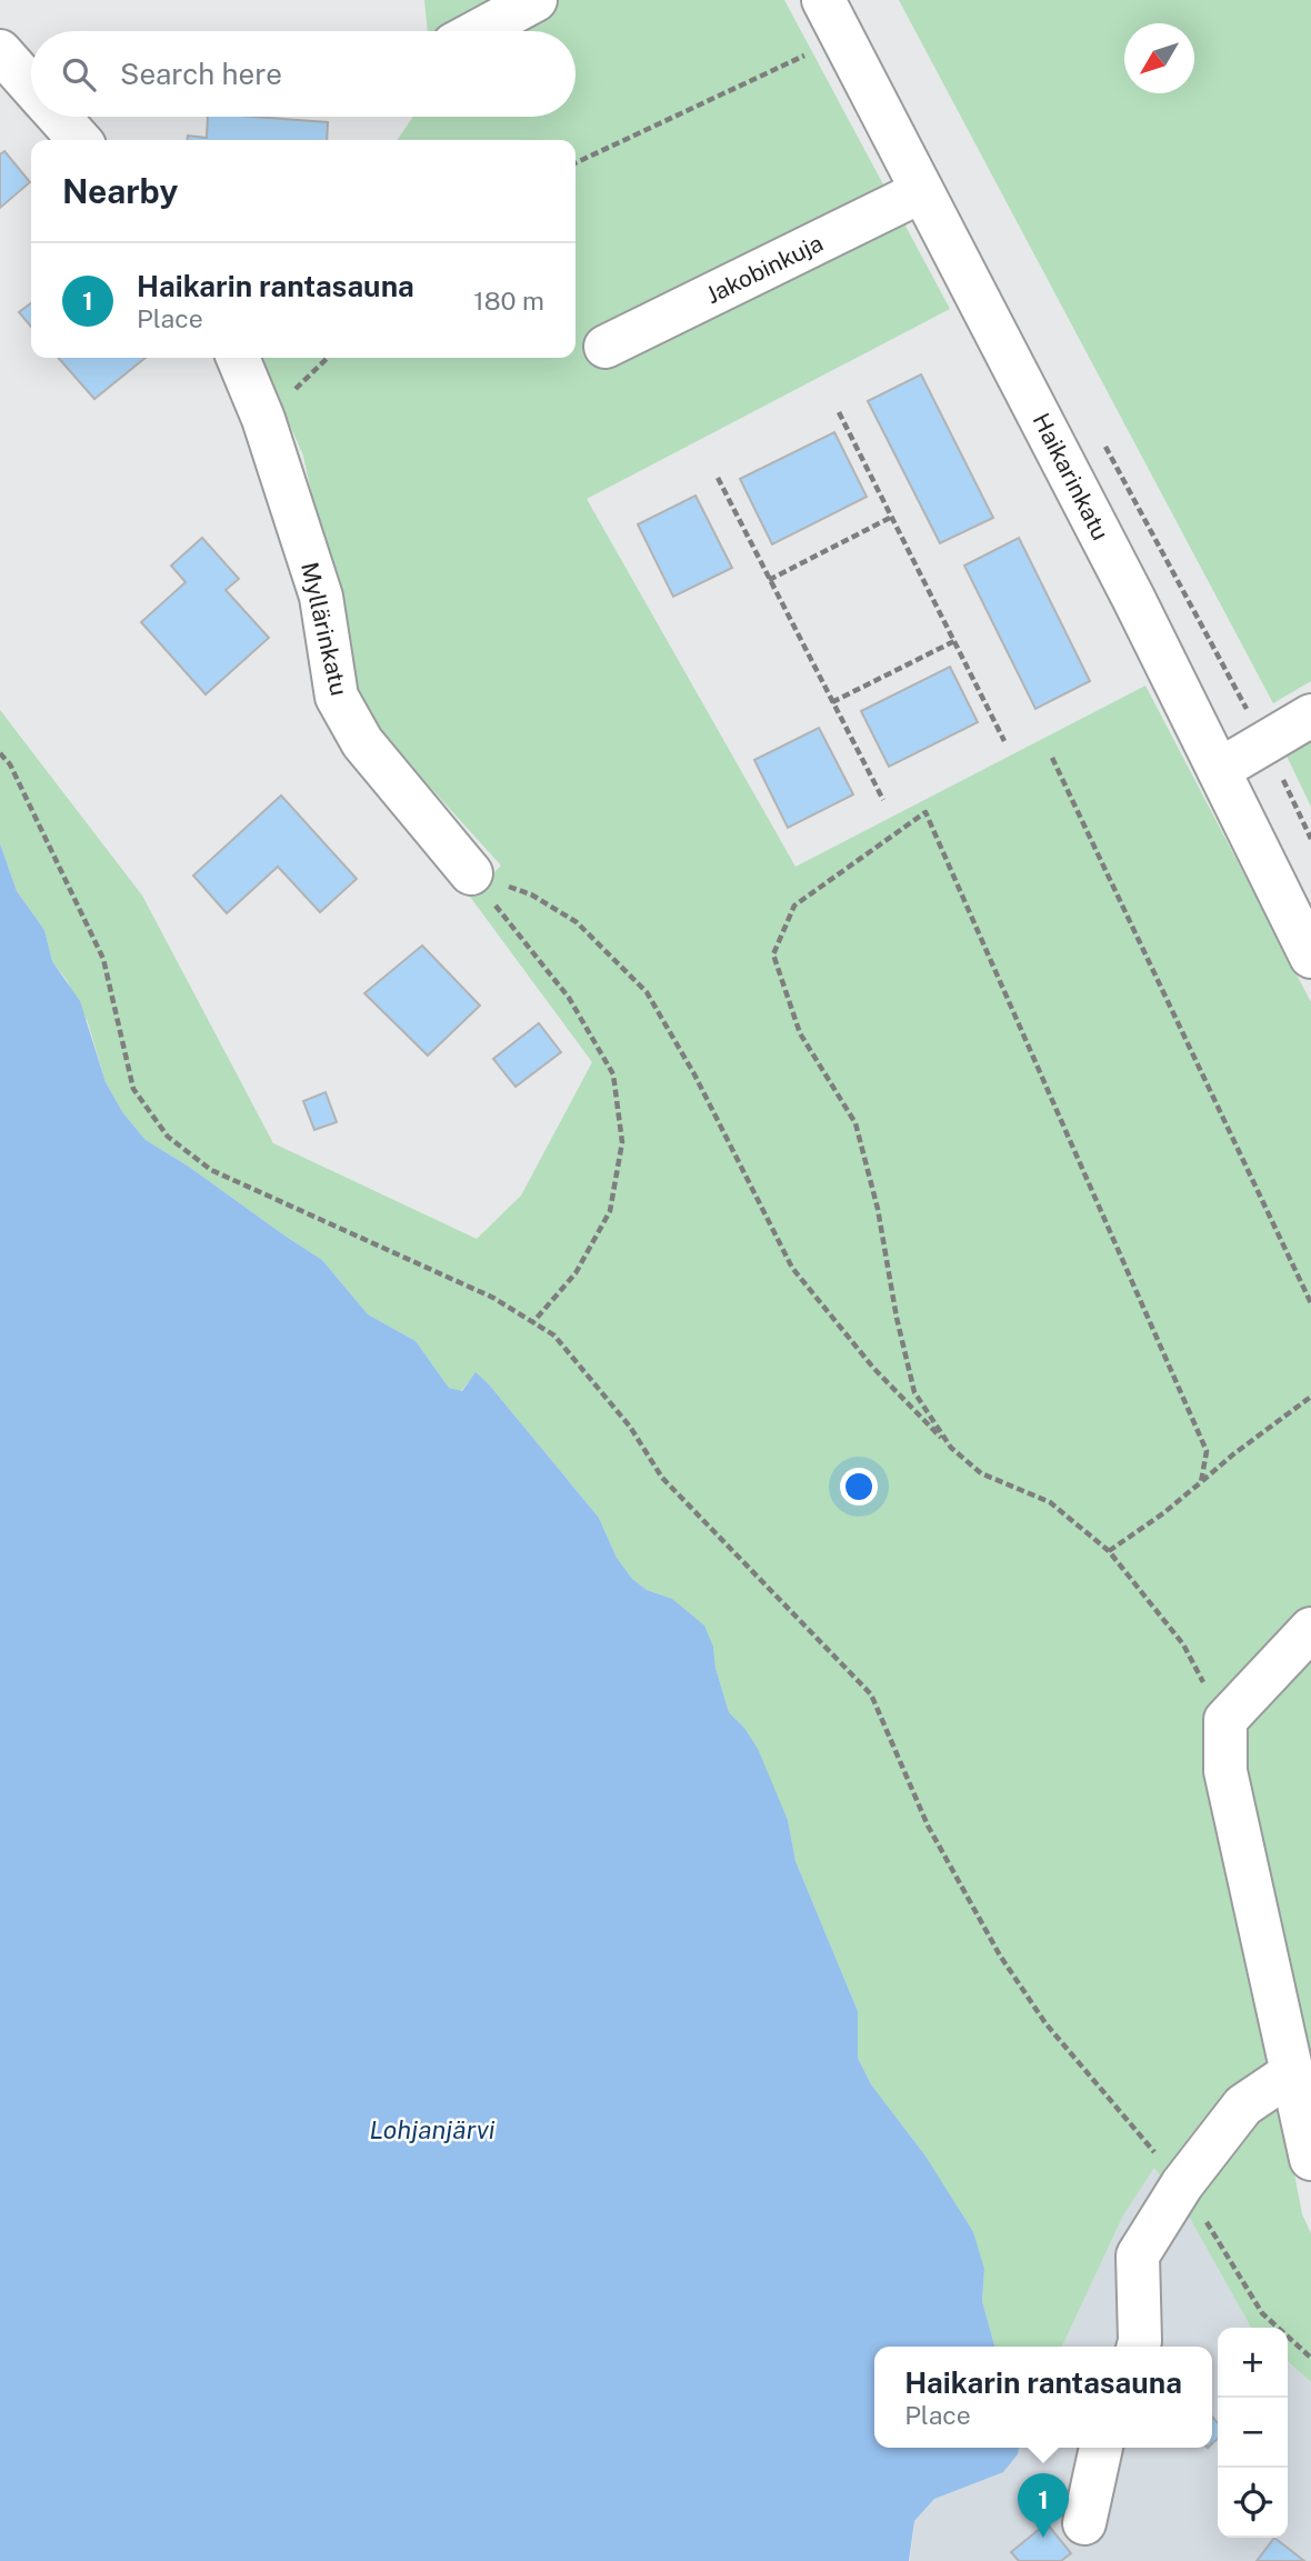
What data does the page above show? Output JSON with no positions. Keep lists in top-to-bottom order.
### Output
{
  "streets": {
    "street": ["Jakobinkuja", "Haikarinkatu", "Myllärinkatu"]
  },
  "crossings": [
    ["Jakobinkuja", "Haikarinkatu"]
  ],
  "water": ["Lohjanjärvi"],
  "north": "bottom left",
  "page": {
    "search": "Search here",
    "heading": "Nearby",
    "list": [
      {
        "mark": "1",
        "name": "Haikarin rantasauna",
        "note": "Place",
        "value": "180 m"
      }
    ],
    "map_buttons": ["+", "−"],
    "popup": ["Haikarin rantasauna", "Place"],
    "pins": "1"
  }
}
